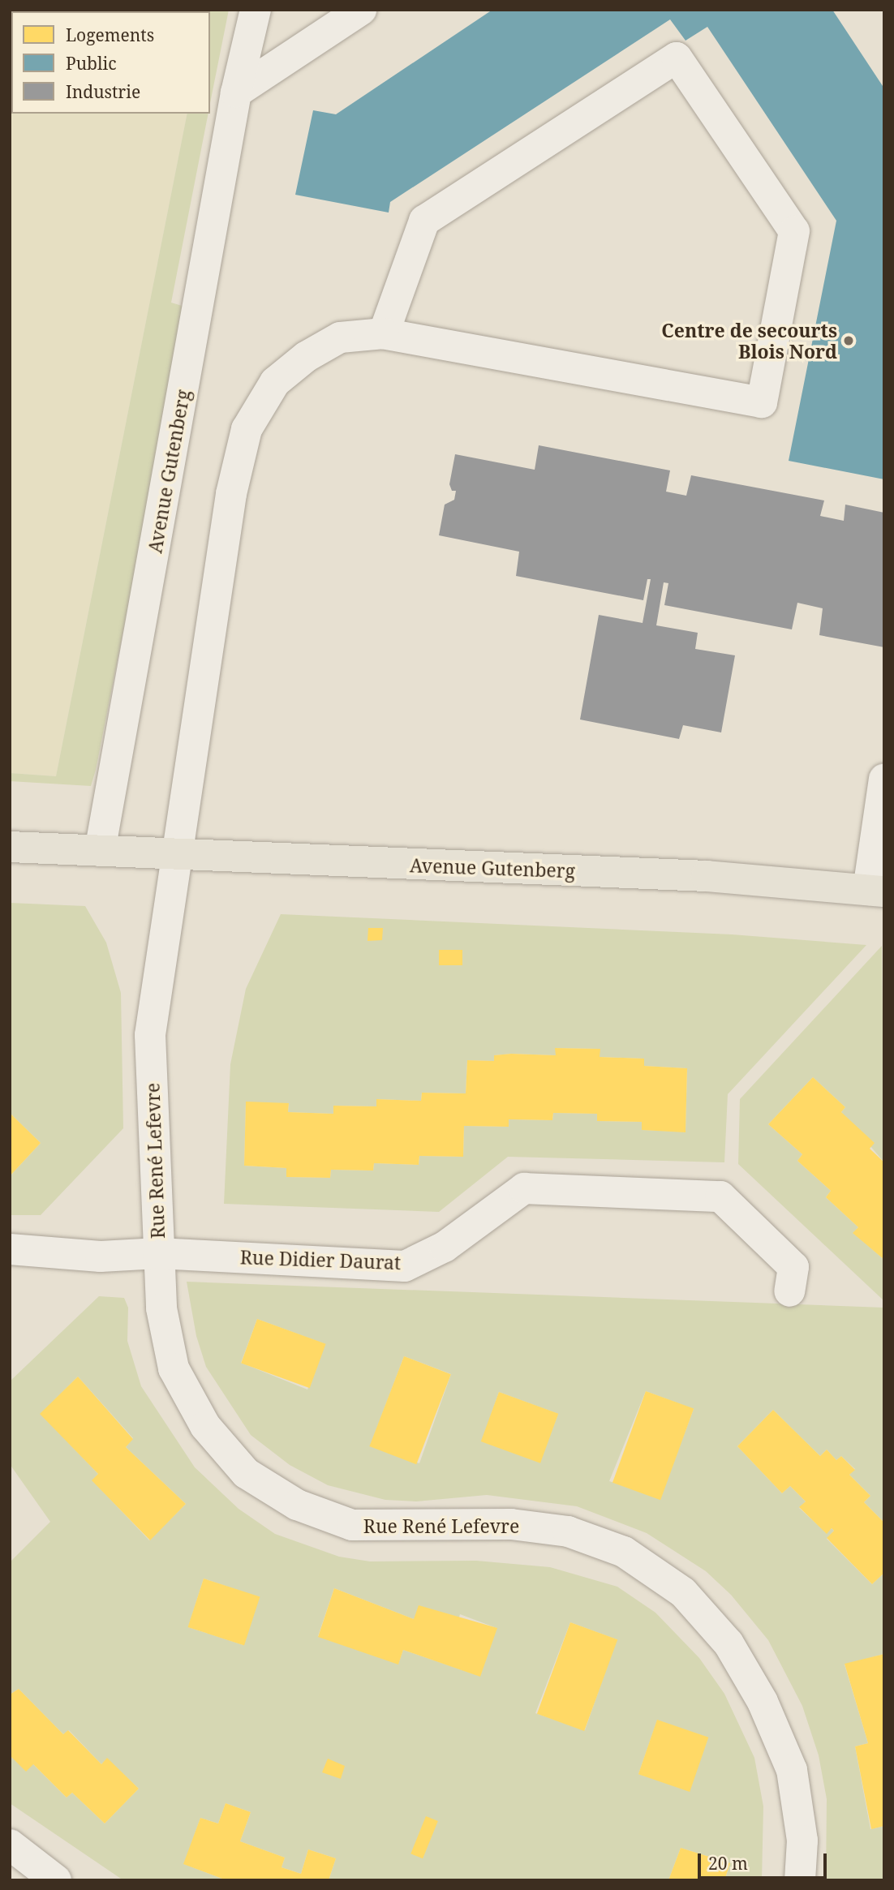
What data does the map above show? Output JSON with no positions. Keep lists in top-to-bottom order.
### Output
{
  "streets": {
    "main road": ["Avenue Gutenberg"],
    "street": ["Rue René Lefevre", "Rue Didier Daurat"]
  },
  "crossings": [
    ["Avenue Gutenberg", "Rue René Lefevre"],
    ["Rue René Lefevre", "Rue Didier Daurat"]
  ],
  "places": ["Centre de secourts Blois Nord"],
  "legend": ["Logements", "Public", "Industrie"],
  "scale_bar": "20 m"
}
